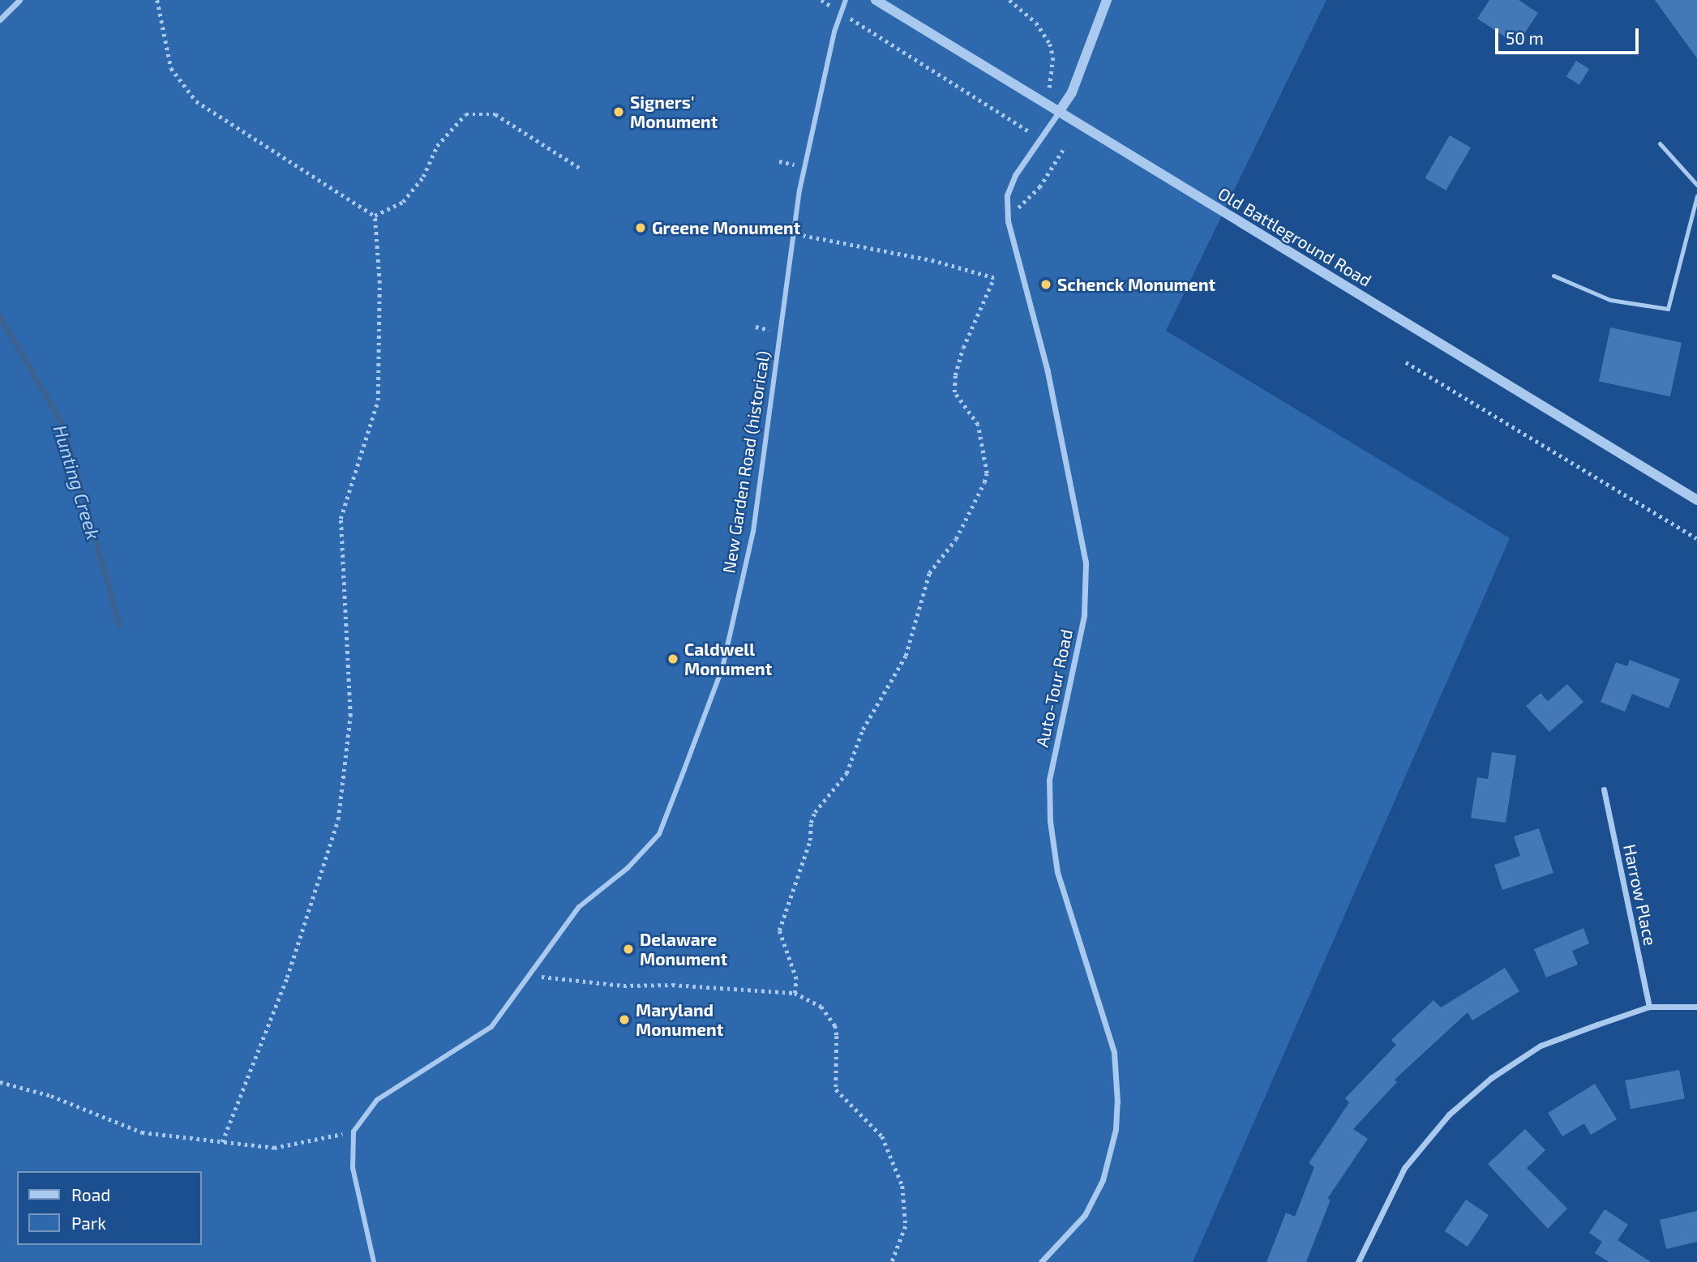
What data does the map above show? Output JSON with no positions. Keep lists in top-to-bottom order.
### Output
{
  "streets": {
    "street": [
      "Old Battleground Road",
      "New Garden Road (historical)",
      "Auto-Tour Road",
      "Harrow Place"
    ]
  },
  "crossings": [
    ["Old Battleground Road", "Auto-Tour Road"]
  ],
  "water": ["Hunting Creek"],
  "places": [
    "Signers' Monument",
    "Greene Monument",
    "Schenck Monument",
    "Caldwell Monument",
    "Delaware Monument",
    "Maryland Monument"
  ],
  "legend": ["Road", "Park"],
  "scale_bar": "50 m"
}
